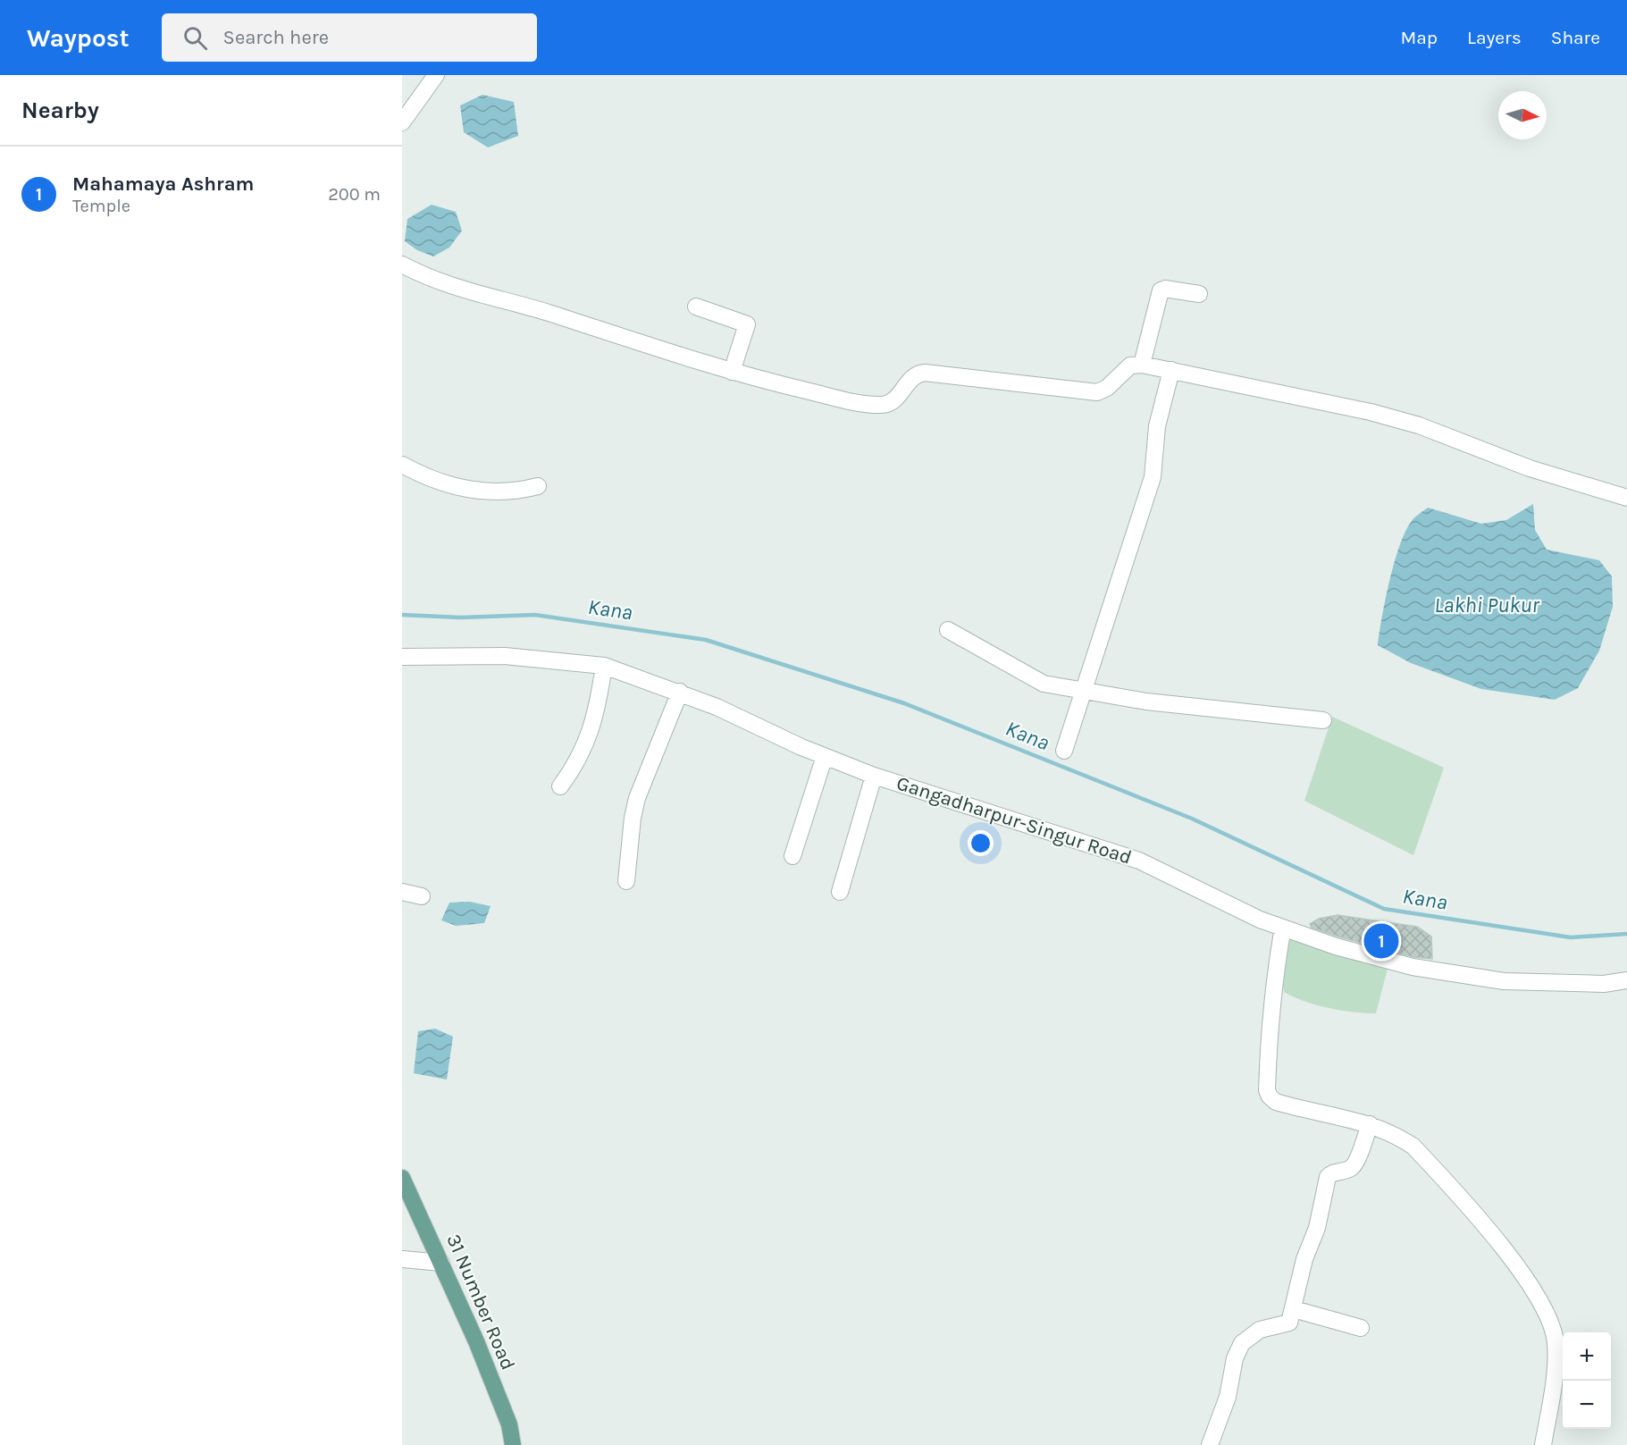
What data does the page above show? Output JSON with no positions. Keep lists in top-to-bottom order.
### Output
{
  "streets": {
    "main road": ["31 Number Road"],
    "street": ["Gangadharpur-Singur Road"]
  },
  "water": ["Lakhi Pukur", "Kana"],
  "north": "right",
  "page": {
    "header": "Waypost",
    "search": "Search here",
    "nav": ["Map", "Layers", "Share"],
    "heading": "Nearby",
    "list": [
      {
        "mark": "1",
        "name": "Mahamaya Ashram",
        "note": "Temple",
        "value": "200 m"
      }
    ],
    "pins": "1",
    "map_buttons": ["+", "−"]
  }
}
